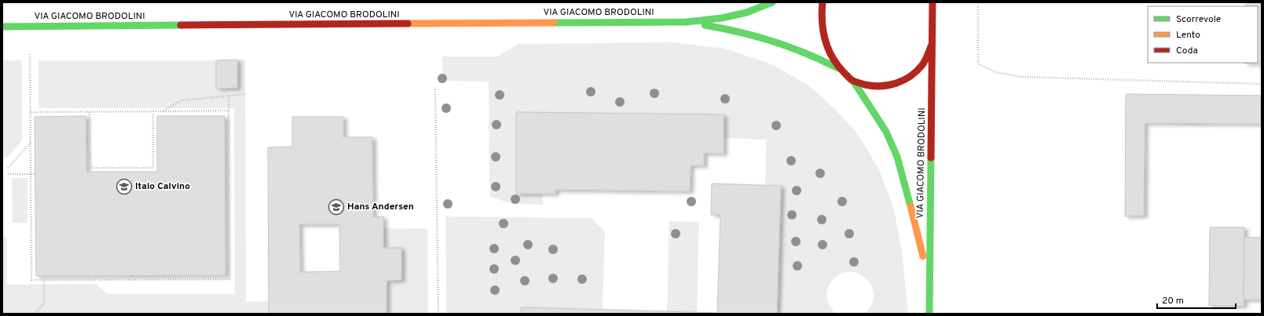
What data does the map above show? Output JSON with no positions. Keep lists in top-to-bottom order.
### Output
{
  "streets": {
    "street": ["VIA GIACOMO BRODOLINI"]
  },
  "places": {
    "school or university": ["Italo Calvino", "Hans Andersen"]
  },
  "legend": ["Scorrevole", "Lento", "Coda"],
  "scale_bar": "20 m"
}
